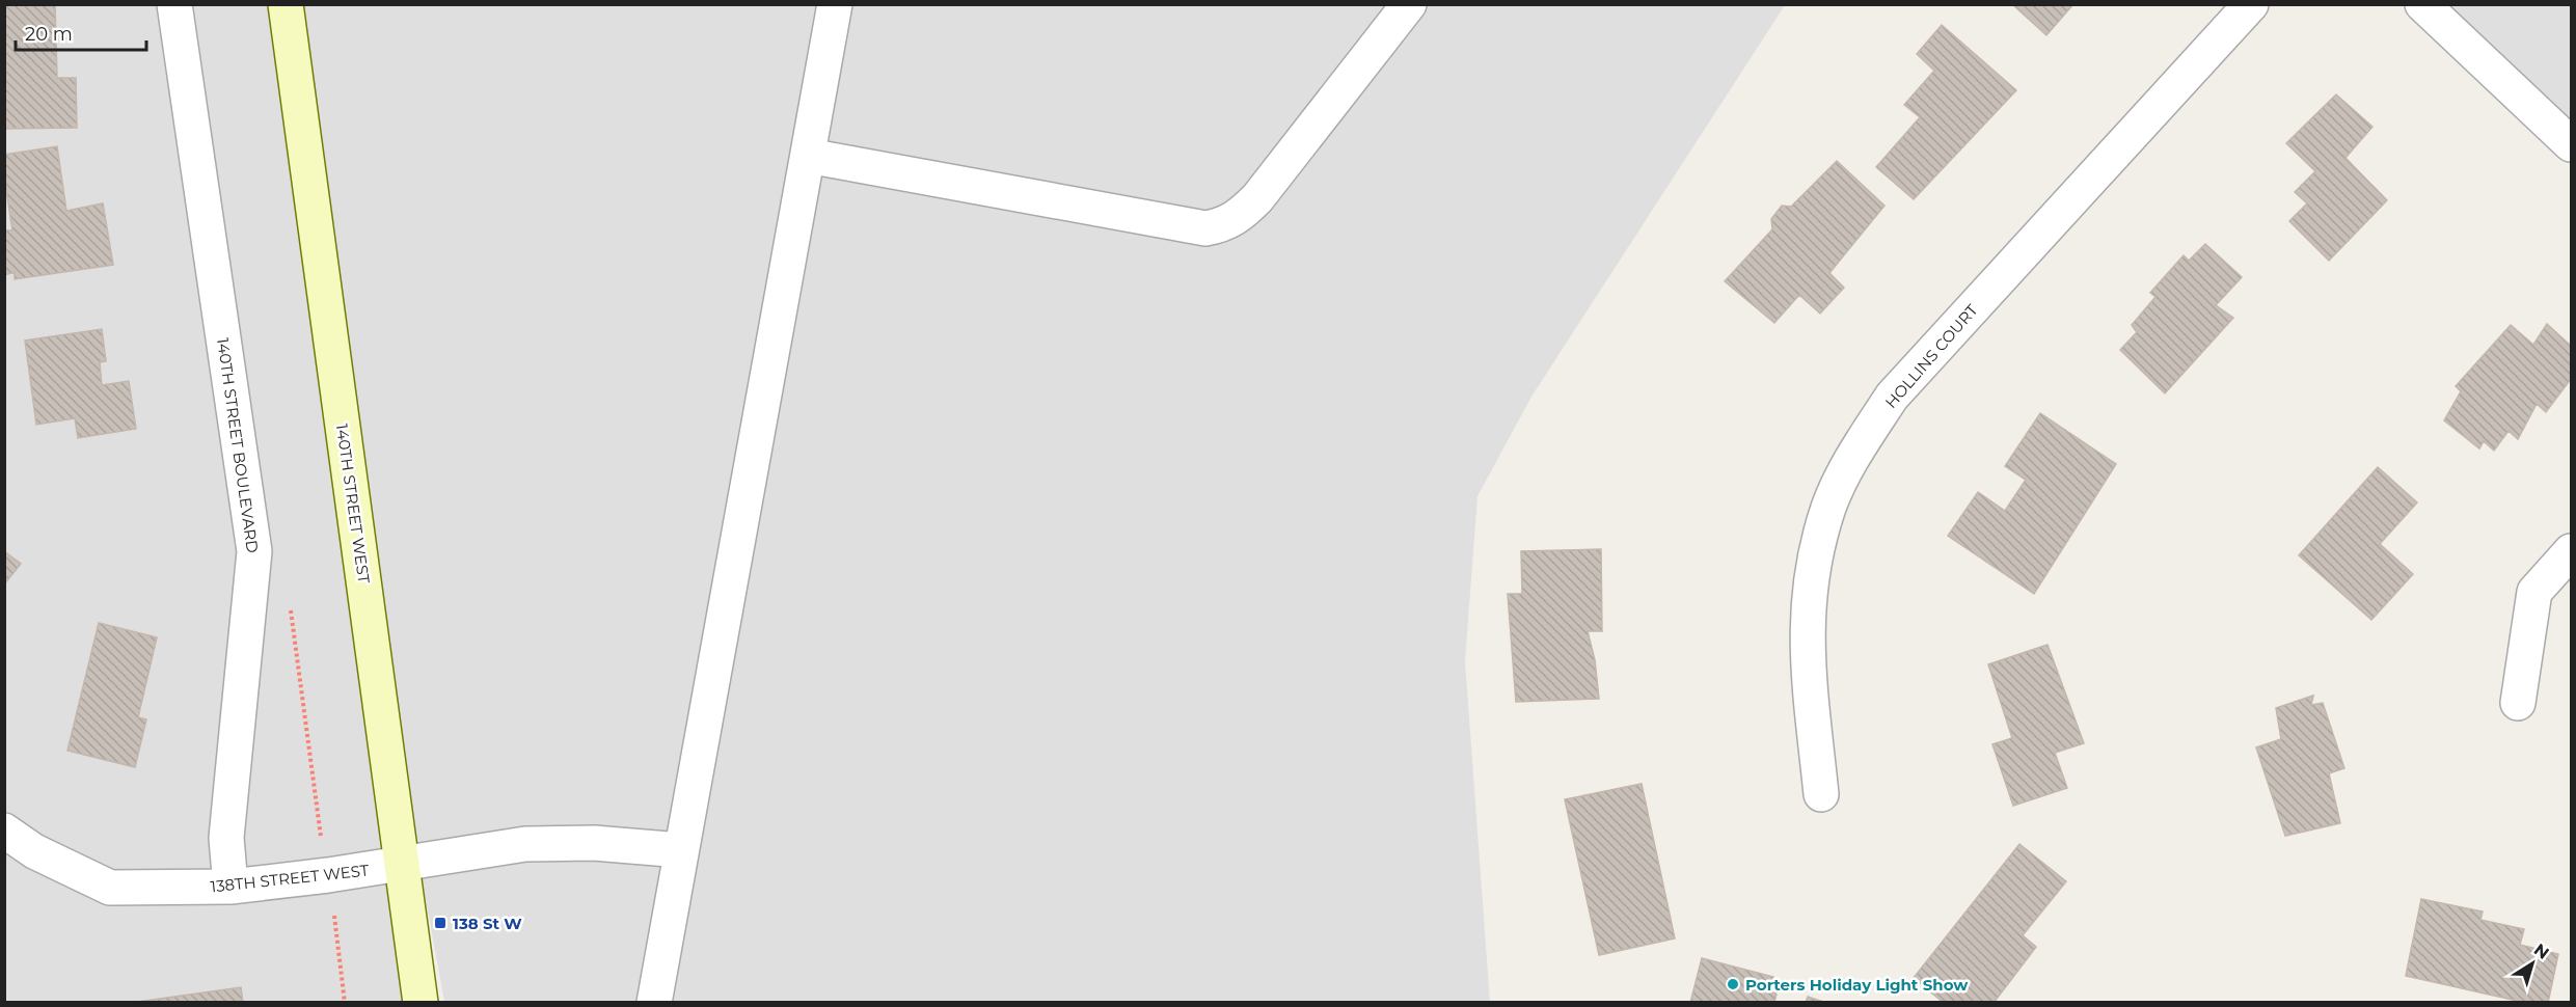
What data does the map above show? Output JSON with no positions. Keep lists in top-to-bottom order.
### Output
{
  "streets": {
    "street": [
      "HOLLINS COURT",
      "140TH STREET BOULEVARD",
      "140TH STREET WEST",
      "138TH STREET WEST"
    ]
  },
  "crossings": [
    ["140TH STREET BOULEVARD", "138TH STREET WEST"],
    ["140TH STREET WEST", "138TH STREET WEST"]
  ],
  "places": {
    "transit": ["138 St W"],
    "other": ["Porters Holiday Light Show"]
  },
  "scale_bar": "20 m",
  "north": "top right"
}
